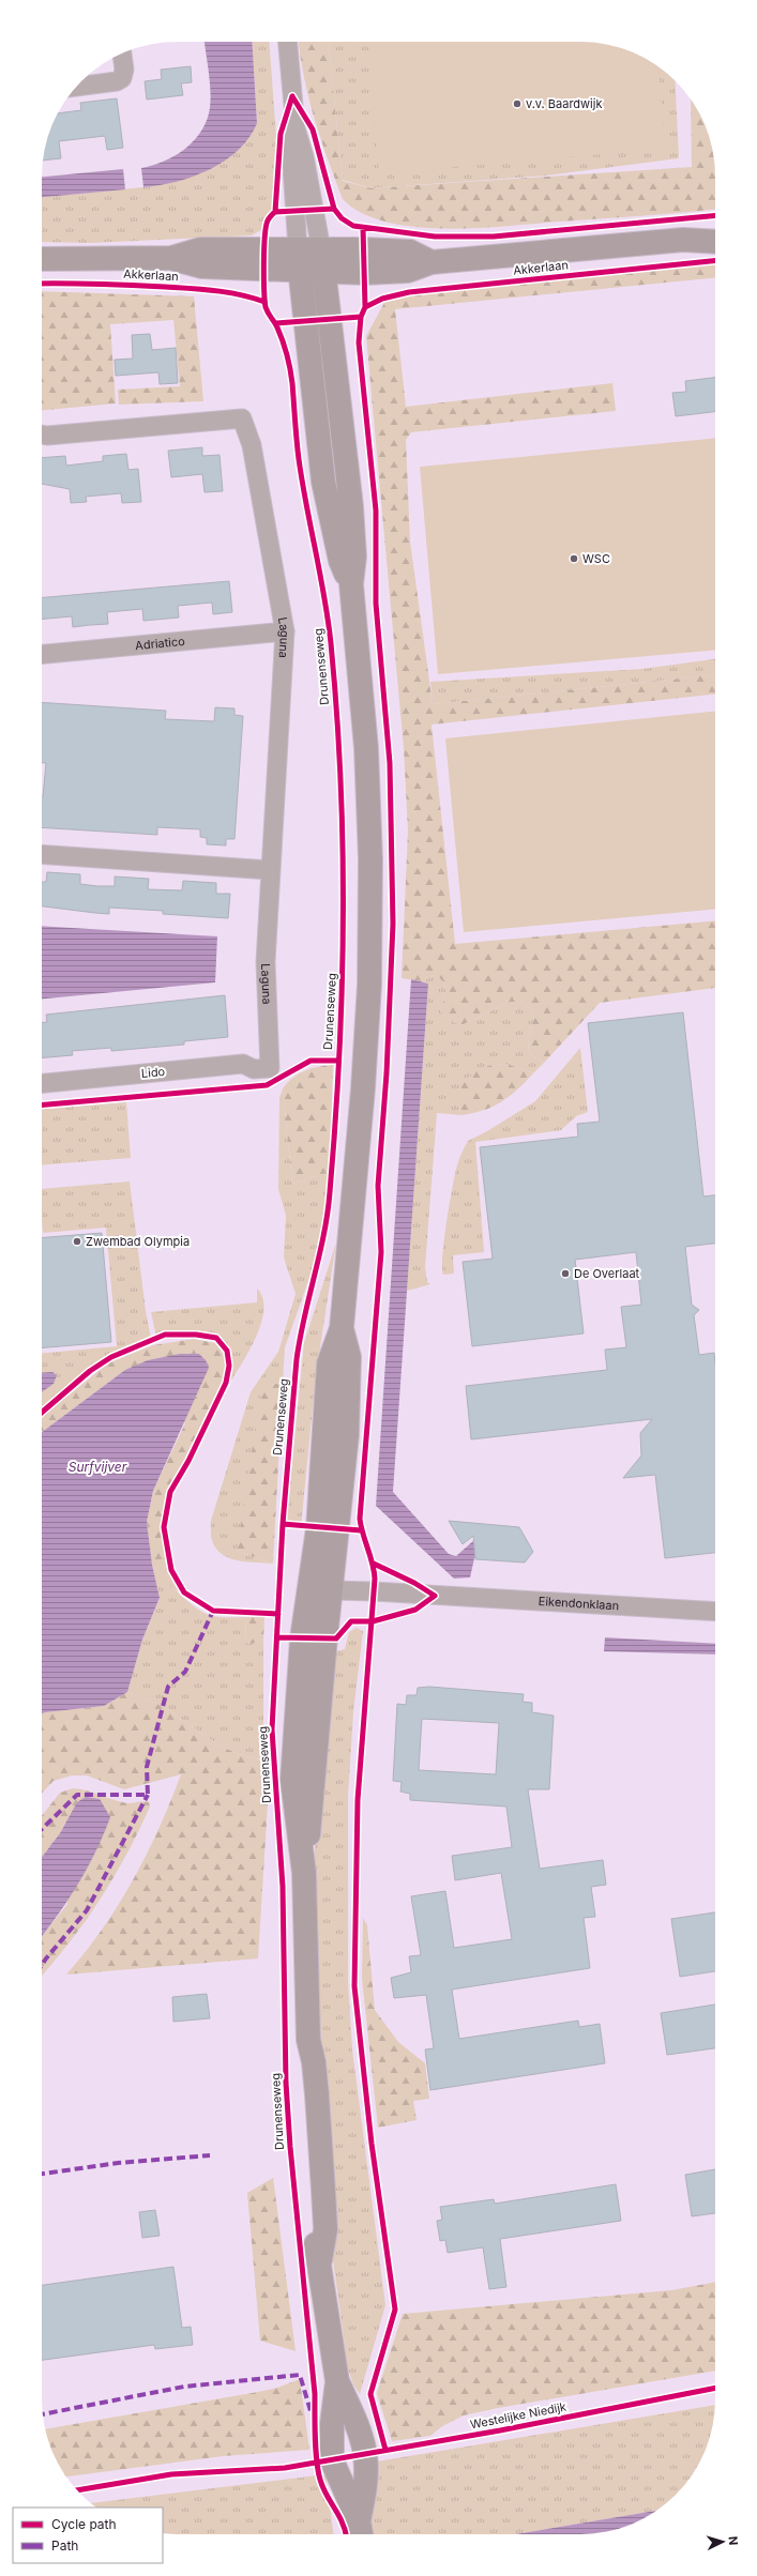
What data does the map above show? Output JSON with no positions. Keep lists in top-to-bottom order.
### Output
{
  "streets": {
    "street": [
      "Akkerlaan",
      "Laguna",
      "Adriatico",
      "Lido",
      "Eikendonklaan"
    ],
    "cycle path": ["Drunenseweg", "Westelijke Niedijk"]
  },
  "crossings": [
    ["Laguna", "Adriatico"],
    ["Laguna", "Lido"]
  ],
  "water": ["Surfvijver"],
  "places": [
    "v.v. Baardwijk",
    "WSC",
    "Zwembad Olympia",
    "De Overlaat"
  ],
  "legend": ["Cycle path", "Path"],
  "north": "right"
}
